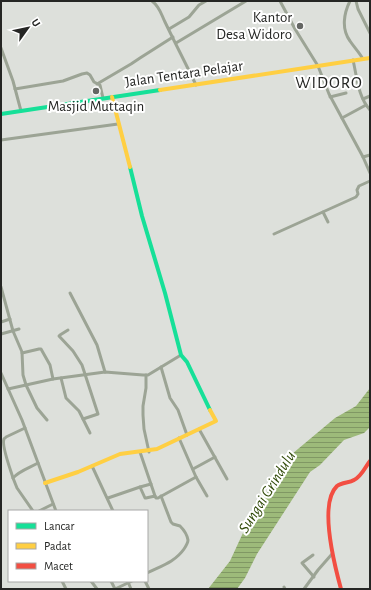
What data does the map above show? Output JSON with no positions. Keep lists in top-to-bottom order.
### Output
{
  "streets": {
    "street": ["Jalan Tentara Pelajar"]
  },
  "districts": ["WIDORO"],
  "water": ["Sungai Grindulu"],
  "places": ["Kantor Desa Widoro", "Masjid Muttaqin"],
  "legend": ["Lancar", "Padat", "Macet"],
  "north": "top right"
}
